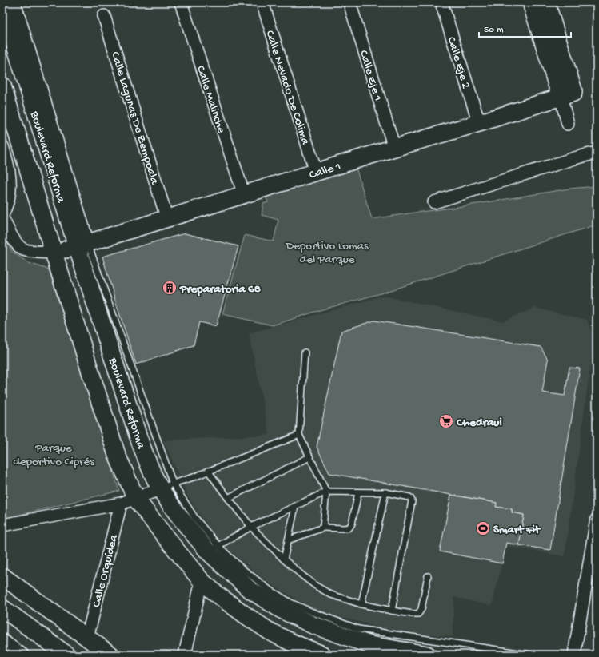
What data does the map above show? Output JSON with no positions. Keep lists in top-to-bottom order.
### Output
{
  "streets": {
    "main road": ["Boulevard Reforma", "Calle 1"],
    "street": [
      "Calle Eje 2",
      "Calle Eje 1",
      "Calle Nevado De Colima",
      "Calle Malinche",
      "Calle Lagunas De Zempoala",
      "Calle Orquídea"
    ]
  },
  "crossings": [
    ["Calle Eje 2", "Calle 1"],
    ["Calle Eje 1", "Calle 1"],
    ["Calle Nevado De Colima", "Calle 1"],
    ["Calle Malinche", "Calle 1"],
    ["Calle Lagunas De Zempoala", "Calle 1"],
    ["Boulevard Reforma", "Calle 1"],
    ["Boulevard Reforma", "Calle Orquídea"]
  ],
  "parks": ["Deportivo Lomas del Parque", "Parque deportivo Ciprés"],
  "places": {
    "building": ["Preparatoria 68"],
    "supermarket": ["Chedraui"],
    "sports": ["Smart Fit"]
  },
  "scale_bar": "50 m"
}
